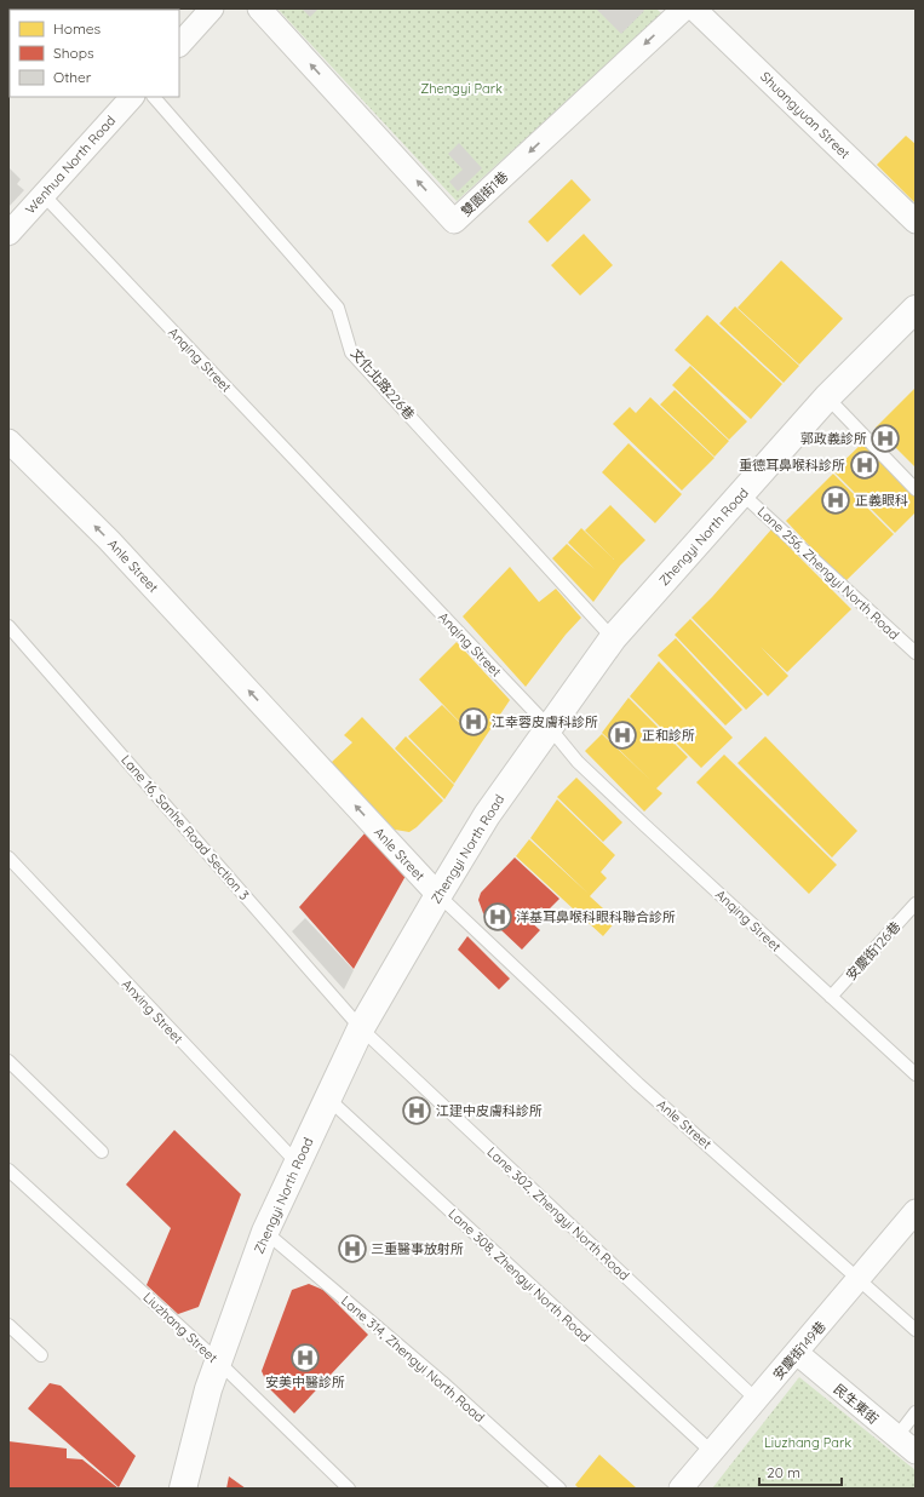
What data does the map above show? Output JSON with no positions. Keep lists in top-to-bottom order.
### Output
{
  "streets": {
    "street": [
      "Shuangyuan Street",
      "Wenhua North Road",
      "雙園街1巷",
      "Zhengyi North Road",
      "Anle Street",
      "安慶街149巷",
      "民生東街"
    ],
    "lane": [
      "Anqing Street",
      "文化北路226巷",
      "Lane 256, Zhengyi North Road",
      "Lane 16, Sanhe Road Section 3",
      "安慶街126巷",
      "Anxing Street",
      "Lane 302, Zhengyi North Road",
      "Lane 308, Zhengyi North Road",
      "Liuzhang Street",
      "Lane 314, Zhengyi North Road"
    ]
  },
  "crossings": [
    ["Wenhua North Road", "Anqing Street"],
    ["Anqing Street", "Zhengyi North Road"],
    ["Anqing Street", "安慶街126巷"],
    ["文化北路226巷", "Zhengyi North Road"],
    ["Zhengyi North Road", "Anle Street"],
    ["Zhengyi North Road", "Lane 256, Zhengyi North Road"],
    ["Zhengyi North Road", "Lane 16, Sanhe Road Section 3"],
    ["Zhengyi North Road", "Anxing Street"],
    ["Zhengyi North Road", "Lane 302, Zhengyi North Road"],
    ["Zhengyi North Road", "Lane 308, Zhengyi North Road"],
    ["Zhengyi North Road", "Liuzhang Street"],
    ["Zhengyi North Road", "Lane 314, Zhengyi North Road"],
    ["Anle Street", "安慶街149巷"],
    ["Lane 16, Sanhe Road Section 3", "Lane 302, Zhengyi North Road"],
    ["Lane 302, Zhengyi North Road", "安慶街149巷"],
    ["Lane 308, Zhengyi North Road", "安慶街149巷"],
    ["安慶街149巷", "民生東街"]
  ],
  "one_way": ["Anle Street"],
  "parks": ["Zhengyi Park", "Liuzhang Park"],
  "places": {
    "hospital": [
      "郭政義診所",
      "重德耳鼻喉科診所",
      "正義眼科",
      "江幸蓉皮膚科診所",
      "正和診所",
      "洋基耳鼻喉科眼科聯合診所",
      "江建中皮膚科診所",
      "三重醫事放射所",
      "安美中醫診所"
    ]
  },
  "legend": ["Homes", "Shops", "Other"],
  "scale_bar": "20 m"
}
